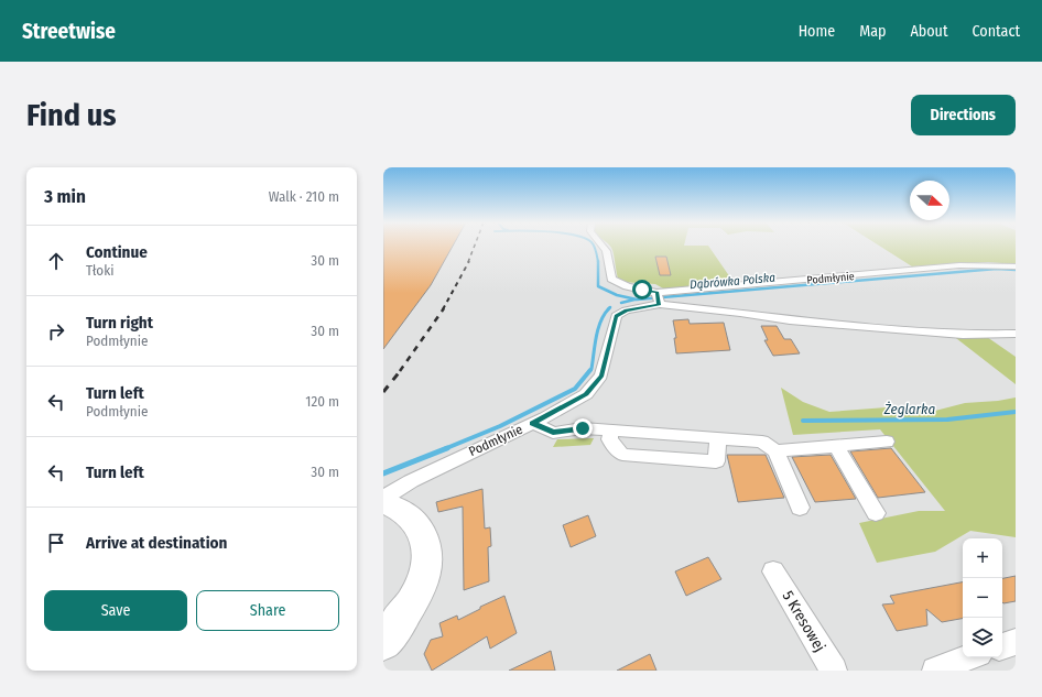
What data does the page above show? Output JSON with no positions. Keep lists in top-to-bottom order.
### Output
{
  "streets": {
    "street": ["Podmłynie", "5 Kresowej"]
  },
  "water": ["Dąbrówka Polska", "Żeglarka"],
  "north": "right",
  "page": {
    "header": "Streetwise",
    "nav": [
      "Home",
      "Map",
      "About",
      "Contact"
    ],
    "buttons": [
      "Directions",
      ["Save", "Share"]
    ],
    "title": "Find us",
    "heading": ["3 min", "Walk · 210 m"],
    "list": [
      ["Continue", "Tłoki", "30 m"],
      ["Turn right", "Podmłynie", "30 m"],
      ["Turn left", "Podmłynie", "120 m"],
      ["Turn left", "30 m"],
      "Arrive at destination"
    ],
    "map_buttons": ["+", "−"]
  }
}
